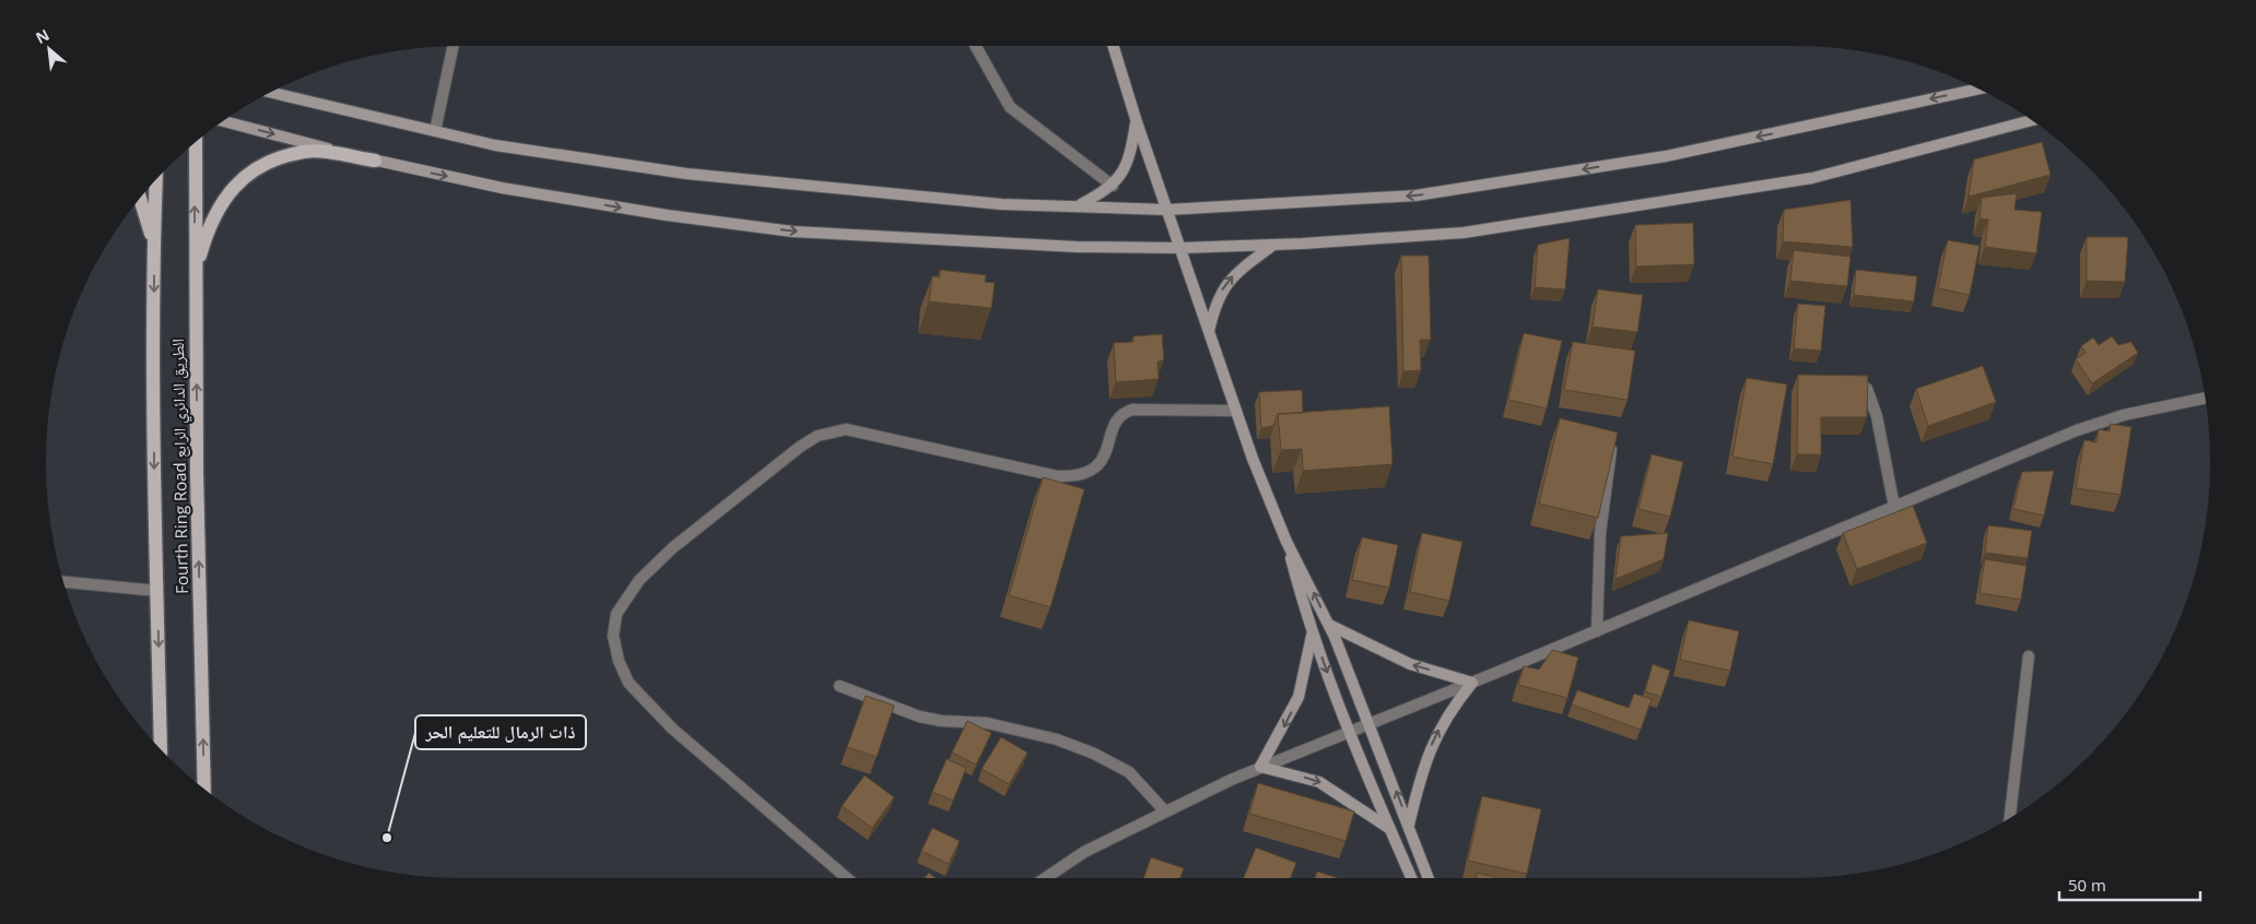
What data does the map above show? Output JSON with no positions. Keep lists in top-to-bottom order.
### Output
{
  "streets": {
    "main road": ["Fourth Ring Road الطريق الدائري الرابع"]
  },
  "places": ["ذات الرمال للتعليم الحر"],
  "scale_bar": "50 m",
  "north": "top left"
}
